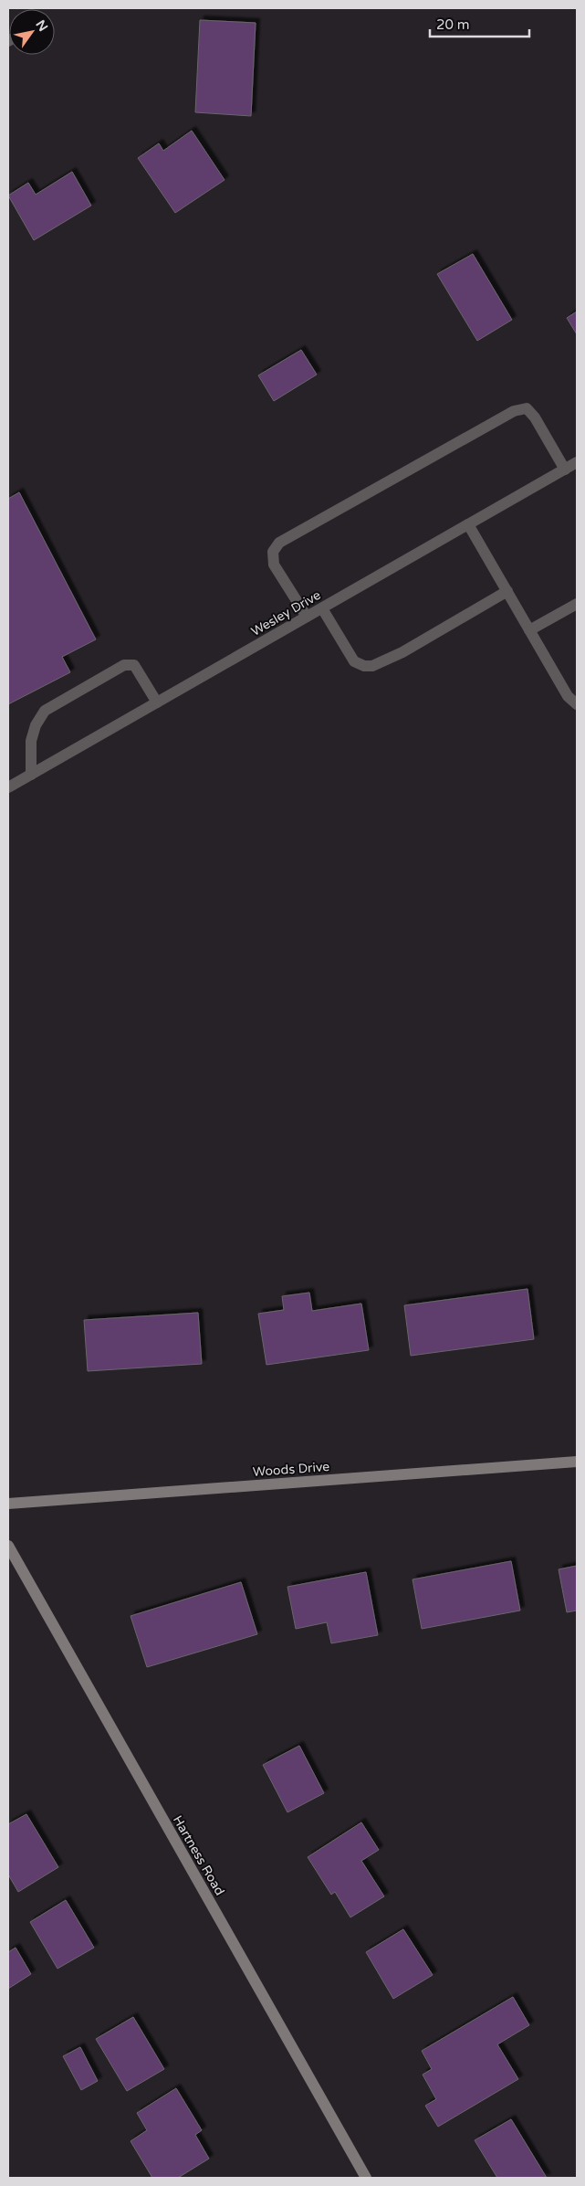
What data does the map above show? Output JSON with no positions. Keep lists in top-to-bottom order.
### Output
{
  "streets": {
    "main road": ["Woods Drive", "Hartness Road"],
    "street": ["Wesley Drive"]
  },
  "scale_bar": "20 m",
  "north": "top right"
}
